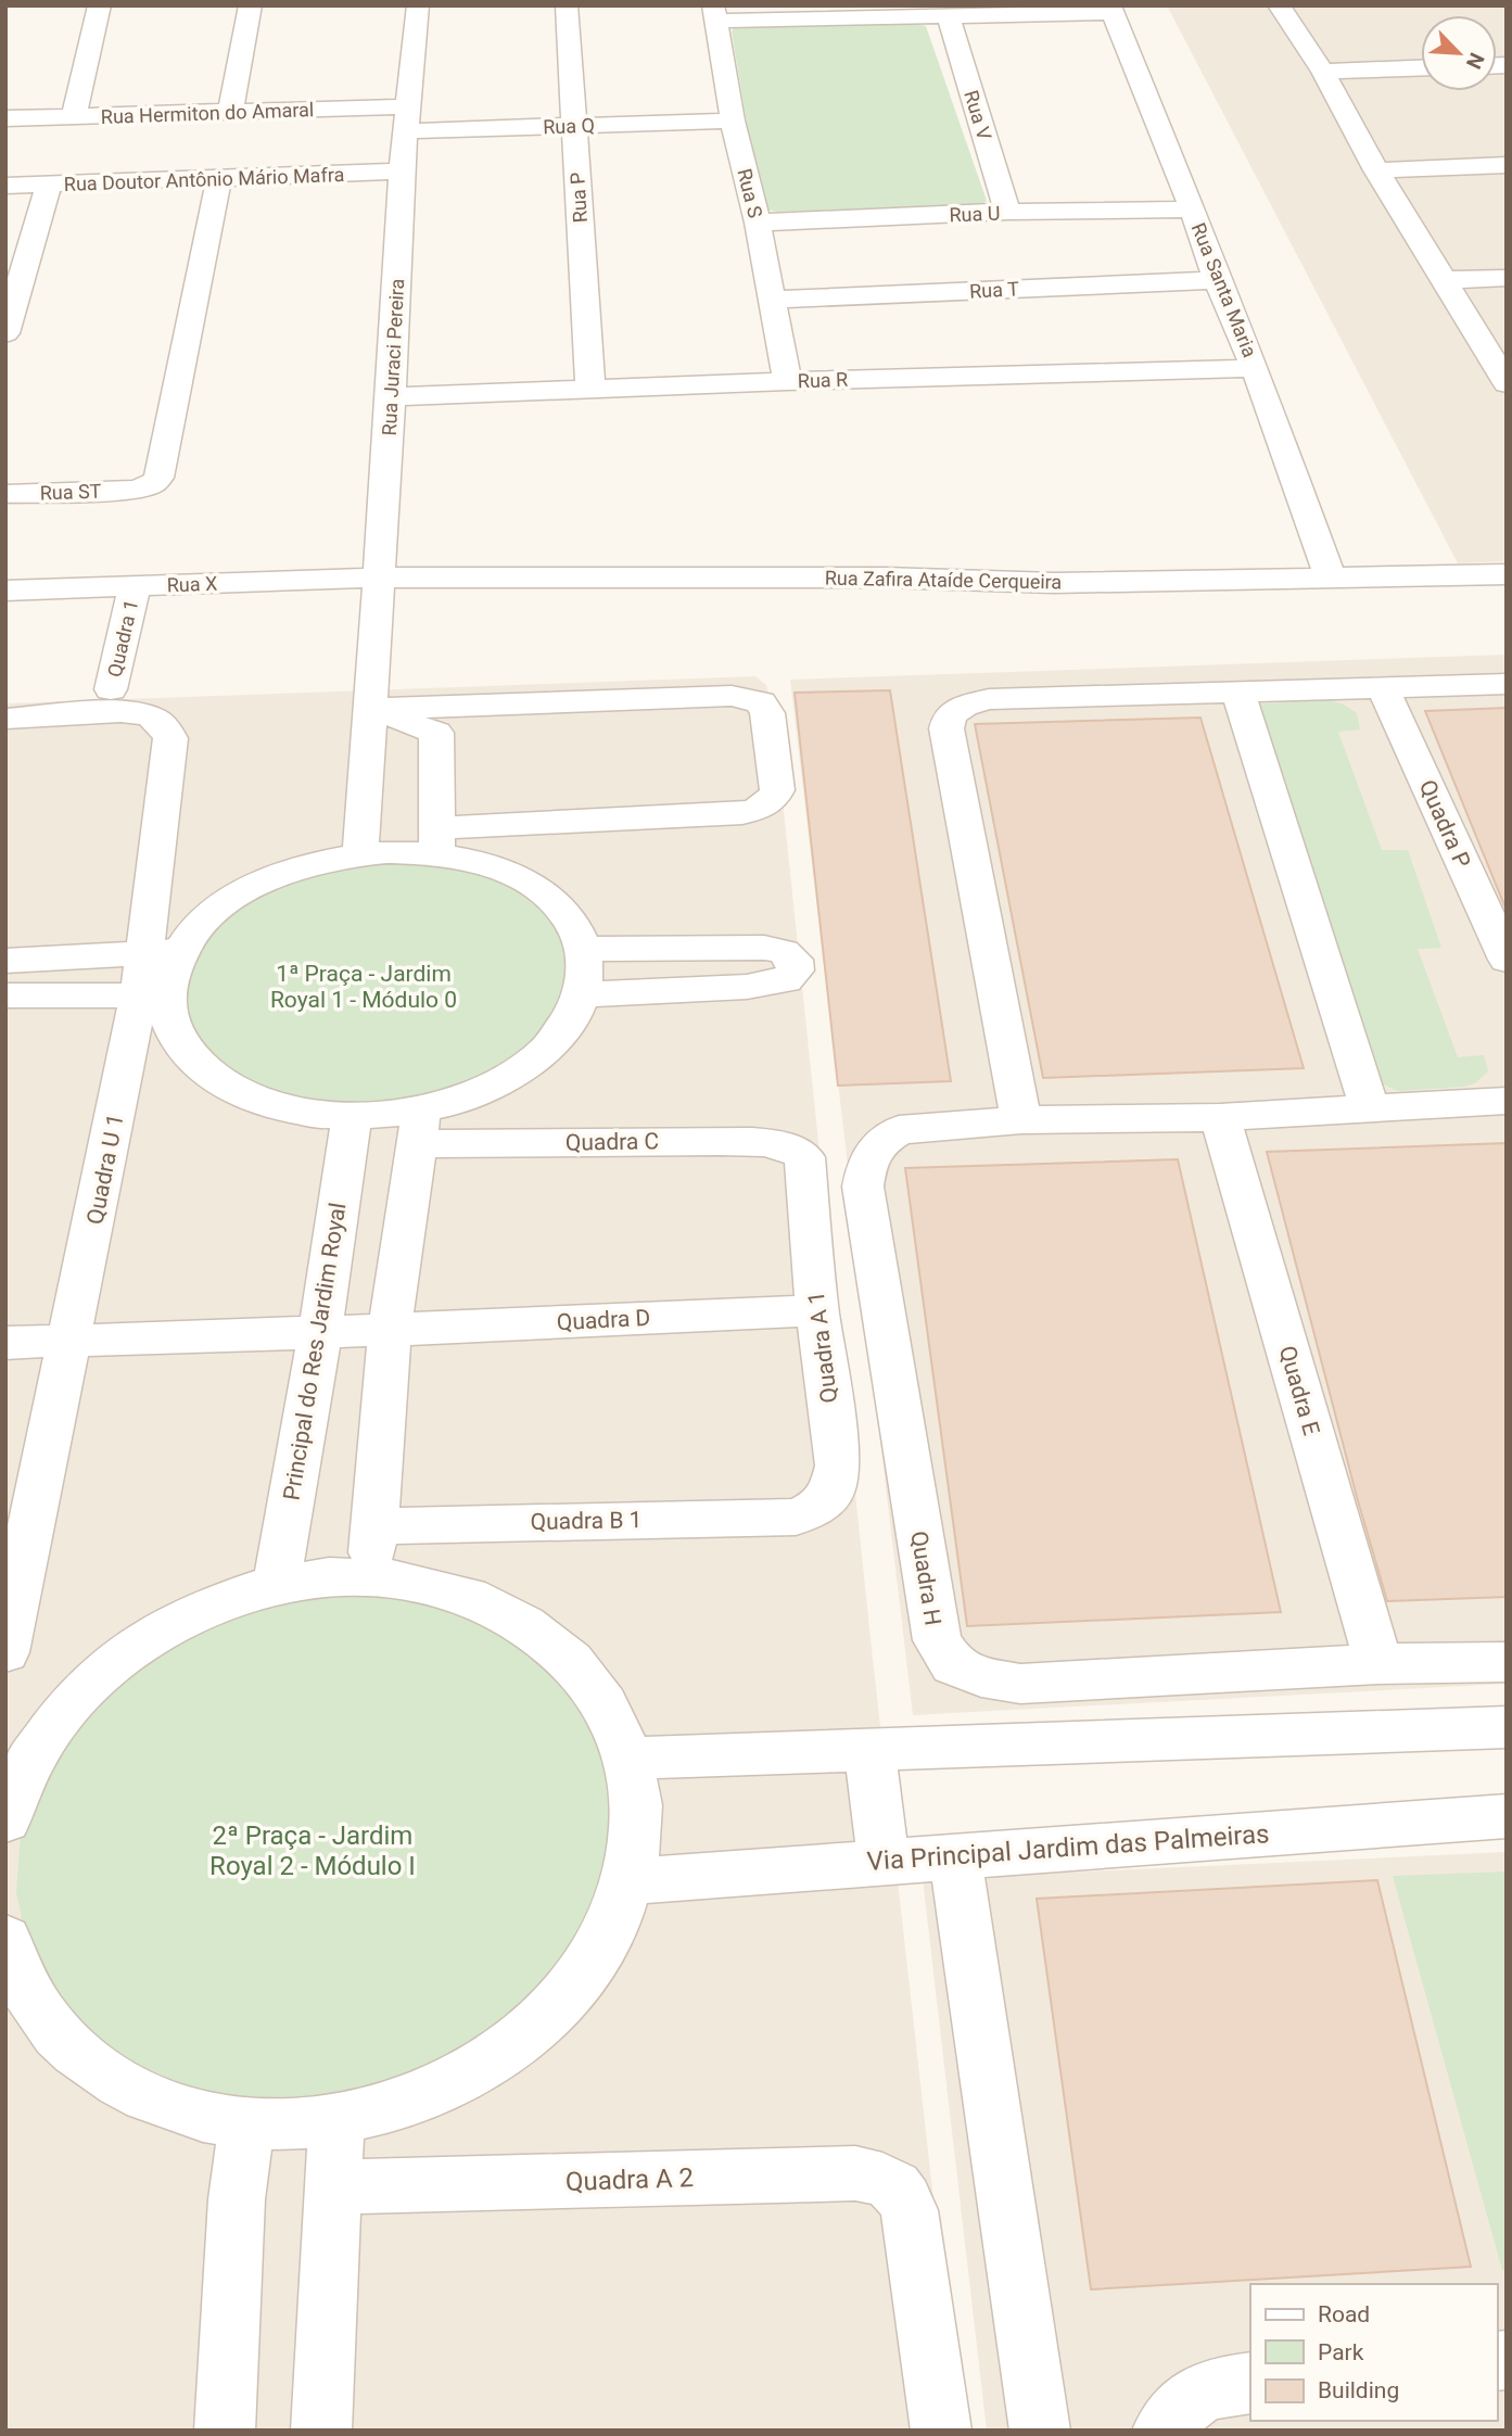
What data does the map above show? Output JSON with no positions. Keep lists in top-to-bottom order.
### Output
{
  "streets": {
    "street": [
      "Rua Hermiton do Amaral",
      "Rua V",
      "Rua Q",
      "Rua Doutor Antônio Mário Mafra",
      "Rua S",
      "Rua P",
      "Rua U",
      "Rua T",
      "Rua Santa Maria",
      "Rua Juraci Pereira",
      "Rua R",
      "Rua ST",
      "Rua Zafira Ataíde Cerqueira",
      "Rua X",
      "Quadra 1",
      "Quadra P",
      "Quadra C",
      "Quadra U 1",
      "Quadra D",
      "Quadra A 1",
      "Principal do Res Jardim Royal",
      "Quadra E",
      "Quadra B 1",
      "Quadra H",
      "Via Principal Jardim das Palmeiras",
      "Quadra A 2"
    ]
  },
  "crossings": [
    ["Rua Hermiton do Amaral", "Rua Q"],
    ["Rua Hermiton do Amaral", "Rua Juraci Pereira"],
    ["Rua V", "Rua U"],
    ["Rua Q", "Rua S"],
    ["Rua Q", "Rua P"],
    ["Rua Q", "Rua Juraci Pereira"],
    ["Rua Doutor Antônio Mário Mafra", "Rua Juraci Pereira"],
    ["Rua Doutor Antônio Mário Mafra", "Rua ST"],
    ["Rua S", "Rua U"],
    ["Rua S", "Rua T"],
    ["Rua S", "Rua R"],
    ["Rua P", "Rua R"],
    ["Rua U", "Rua Santa Maria"],
    ["Rua T", "Rua Santa Maria"],
    ["Rua Santa Maria", "Rua R"],
    ["Rua Santa Maria", "Rua Zafira Ataíde Cerqueira"],
    ["Rua Juraci Pereira", "Rua R"],
    ["Rua Juraci Pereira", "Rua Zafira Ataíde Cerqueira"],
    ["Rua Juraci Pereira", "Rua X"],
    ["Rua Zafira Ataíde Cerqueira", "Rua X"],
    ["Rua X", "Quadra 1"],
    ["Quadra 1", "Quadra U 1"],
    ["Quadra C", "Quadra A 1"],
    ["Quadra U 1", "Quadra D"],
    ["Quadra D", "Quadra A 1"],
    ["Quadra D", "Principal do Res Jardim Royal"],
    ["Quadra A 1", "Quadra B 1"],
    ["Quadra E", "Quadra H"]
  ],
  "parks": ["1ª Praça - Jardim Royal 1 - Módulo 0", "2ª Praça - Jardim Royal 2 - Módulo I"],
  "legend": ["Road", "Park", "Building"],
  "north": "bottom right"
}
